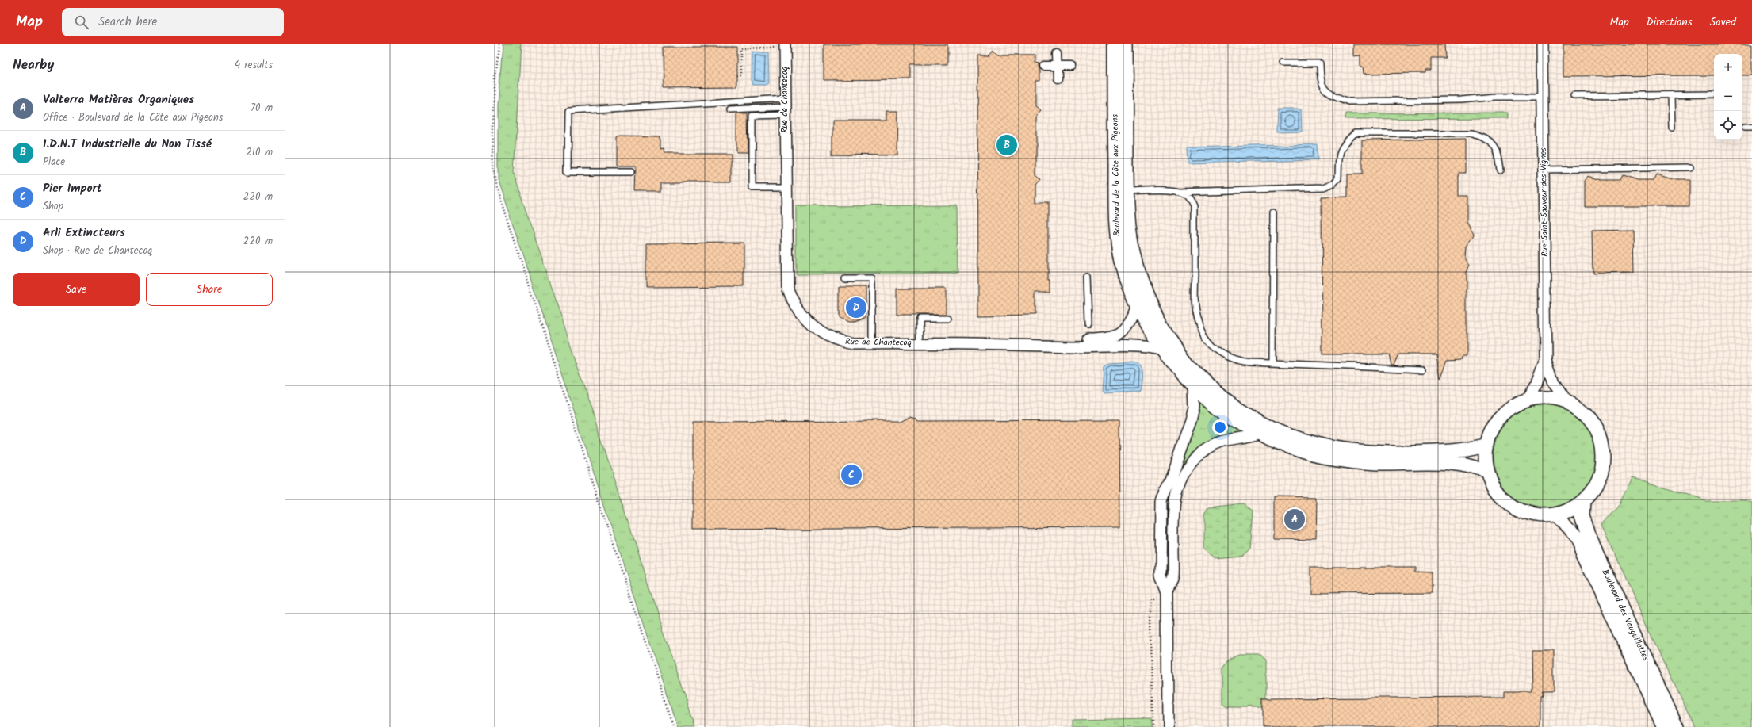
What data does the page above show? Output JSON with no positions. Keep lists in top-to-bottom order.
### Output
{
  "streets": {
    "street": [
      "Rue de Chantecoq",
      "Boulevard de la Côte aux Pigeons",
      "Rue Saint-Sauveur des Vignes",
      "Boulevard des Vauguillettes"
    ]
  },
  "crossings": [
    ["Rue de Chantecoq", "Boulevard de la Côte aux Pigeons"]
  ],
  "page": {
    "header": "Map",
    "search": "Search here",
    "nav": ["Map", "Directions", "Saved"],
    "heading": ["Nearby", "4 results"],
    "map_buttons": ["+", "−"],
    "list": [
      {
        "mark": "A",
        "name": "Valterra Matières Organiques",
        "note": "Office · Boulevard de la Côte aux Pigeons",
        "value": "70 m"
      },
      {
        "mark": "B",
        "name": "I.D.N.T Industrielle du Non Tissé",
        "note": "Place",
        "value": "210 m"
      },
      {
        "mark": "C",
        "name": "Pier Import",
        "note": "Shop",
        "value": "220 m"
      },
      {
        "mark": "D",
        "name": "Arli Extincteurs",
        "note": "Shop · Rue de Chantecoq",
        "value": "220 m"
      }
    ],
    "pins": [
      "B",
      "D",
      "C",
      "A"
    ],
    "buttons": ["Save", "Share"]
  }
}
